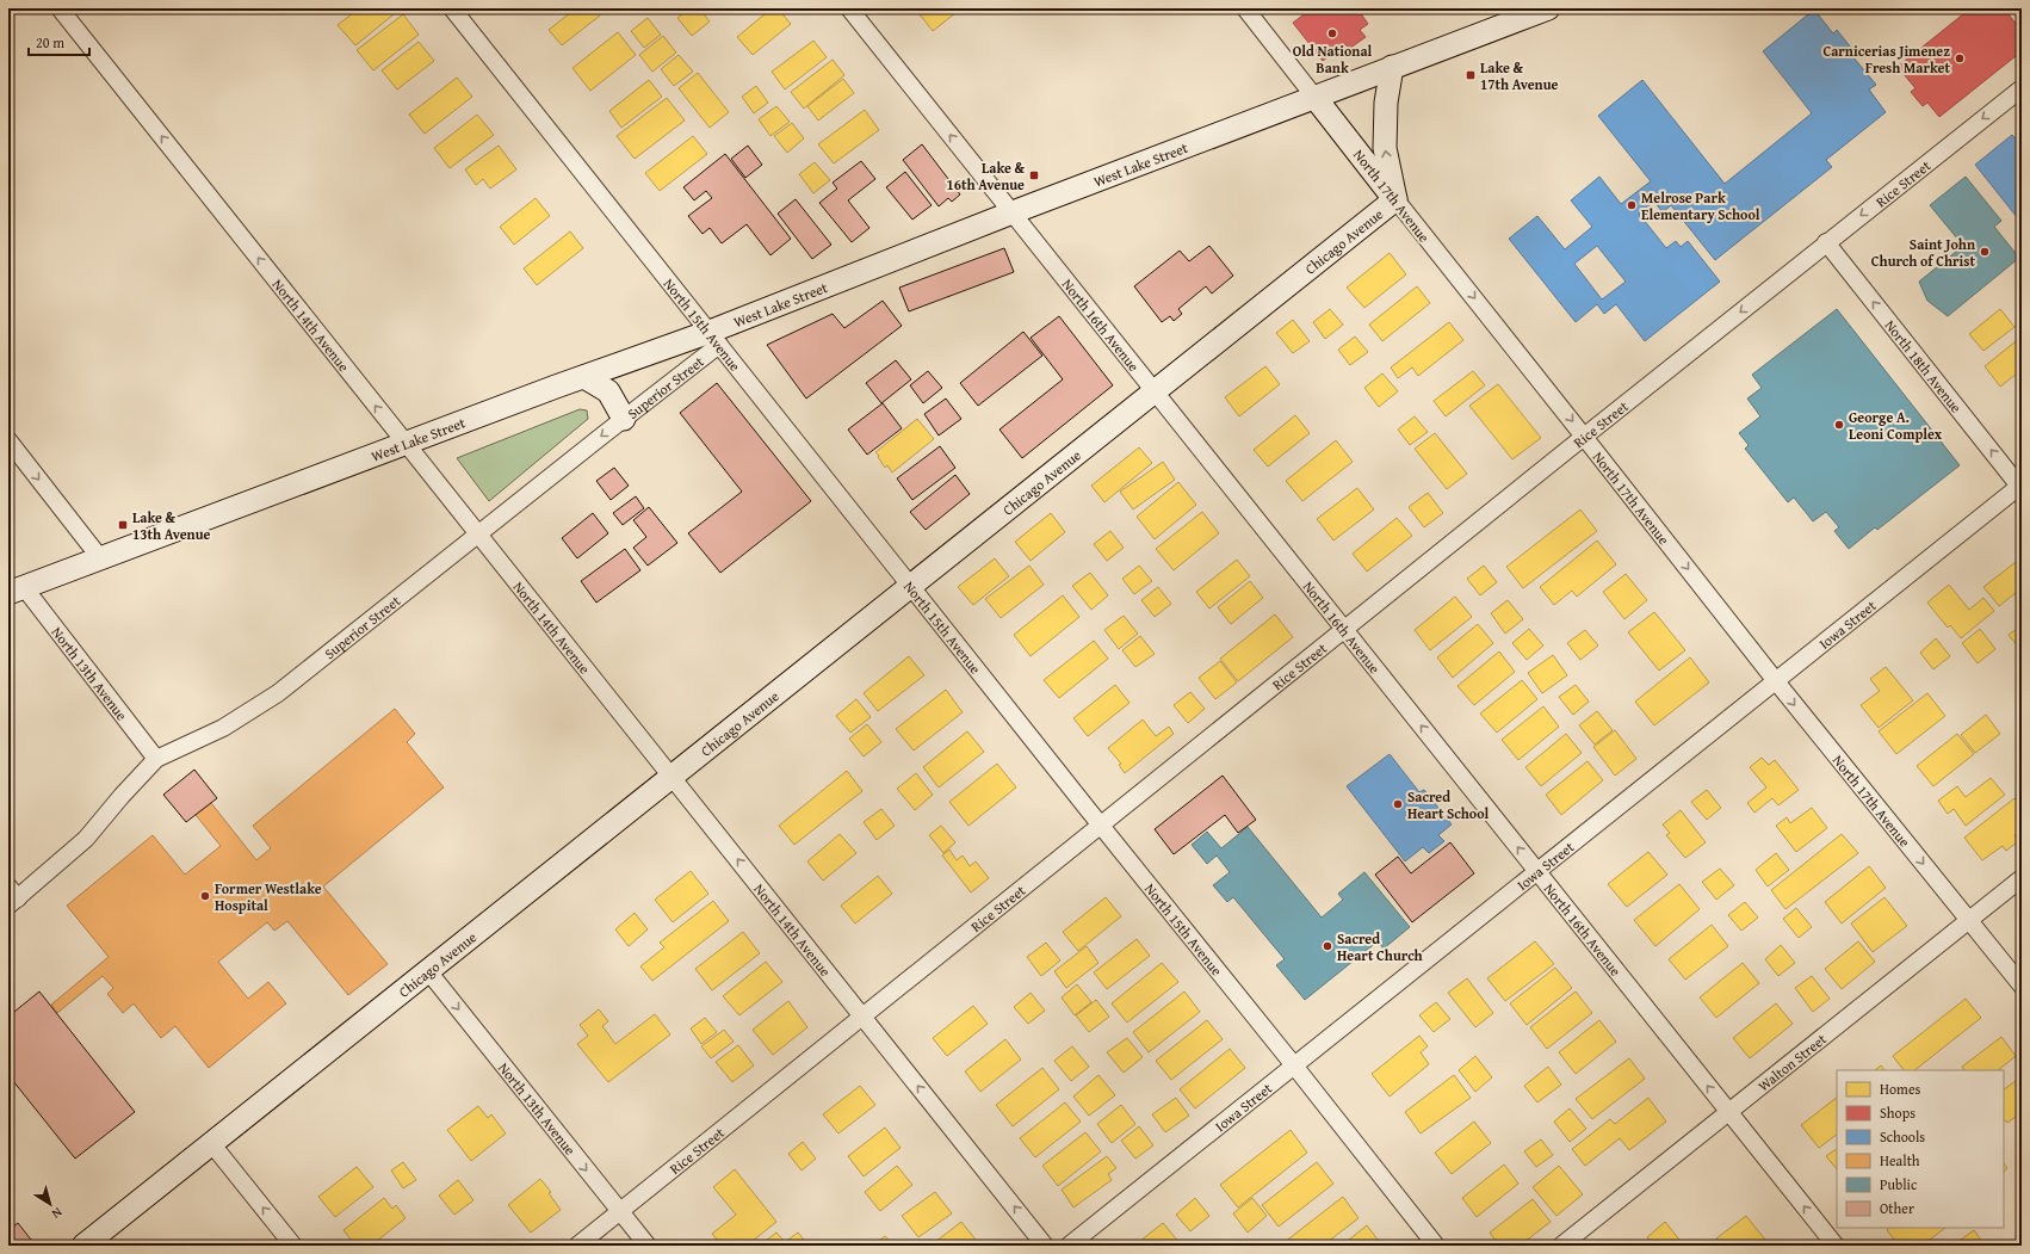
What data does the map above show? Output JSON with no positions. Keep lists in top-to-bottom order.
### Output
{
  "streets": {
    "main road": ["West Lake Street", "North 17th Avenue", "Chicago Avenue"],
    "street": [
      "Rice Street",
      "North 15th Avenue",
      "North 16th Avenue",
      "North 14th Avenue",
      "North 18th Avenue",
      "Superior Street",
      "Iowa Street",
      "North 13th Avenue",
      "Walton Street"
    ]
  },
  "crossings": [
    ["West Lake Street", "North 17th Avenue"],
    ["West Lake Street", "North 15th Avenue"],
    ["West Lake Street", "North 16th Avenue"],
    ["West Lake Street", "North 14th Avenue"],
    ["West Lake Street", "Superior Street"],
    ["West Lake Street", "North 13th Avenue"],
    ["Rice Street", "North 17th Avenue"],
    ["Rice Street", "North 15th Avenue"],
    ["Rice Street", "North 16th Avenue"],
    ["Rice Street", "North 14th Avenue"],
    ["Rice Street", "North 18th Avenue"],
    ["Rice Street", "North 13th Avenue"],
    ["North 17th Avenue", "Chicago Avenue"],
    ["North 17th Avenue", "Iowa Street"],
    ["North 17th Avenue", "Walton Street"],
    ["Chicago Avenue", "North 15th Avenue"],
    ["Chicago Avenue", "North 16th Avenue"],
    ["Chicago Avenue", "North 14th Avenue"],
    ["Chicago Avenue", "North 13th Avenue"],
    ["North 15th Avenue", "Superior Street"],
    ["North 15th Avenue", "Iowa Street"],
    ["North 16th Avenue", "Iowa Street"],
    ["North 16th Avenue", "Walton Street"],
    ["North 14th Avenue", "Superior Street"],
    ["North 18th Avenue", "Iowa Street"],
    ["Superior Street", "North 13th Avenue"]
  ],
  "one_way": [
    "North 17th Avenue",
    "North 16th Avenue",
    "North 14th Avenue",
    "North 18th Avenue",
    "North 13th Avenue"
  ],
  "places": {
    "other": [
      "Old National Bank",
      "Carnicerias Jimenez Fresh Market",
      "Melrose Park Elementary School",
      "Saint John Church of Christ",
      "George A. Leoni Complex",
      "Sacred Heart School",
      "Former Westlake Hospital",
      "Sacred Heart Church"
    ],
    "transit": ["Lake & 17th Avenue", "Lake & 16th Avenue", "Lake & 13th Avenue"]
  },
  "legend": [
    "Homes",
    "Shops",
    "Schools",
    "Health",
    "Public",
    "Other"
  ],
  "scale_bar": "20 m",
  "north": "bottom right"
}
